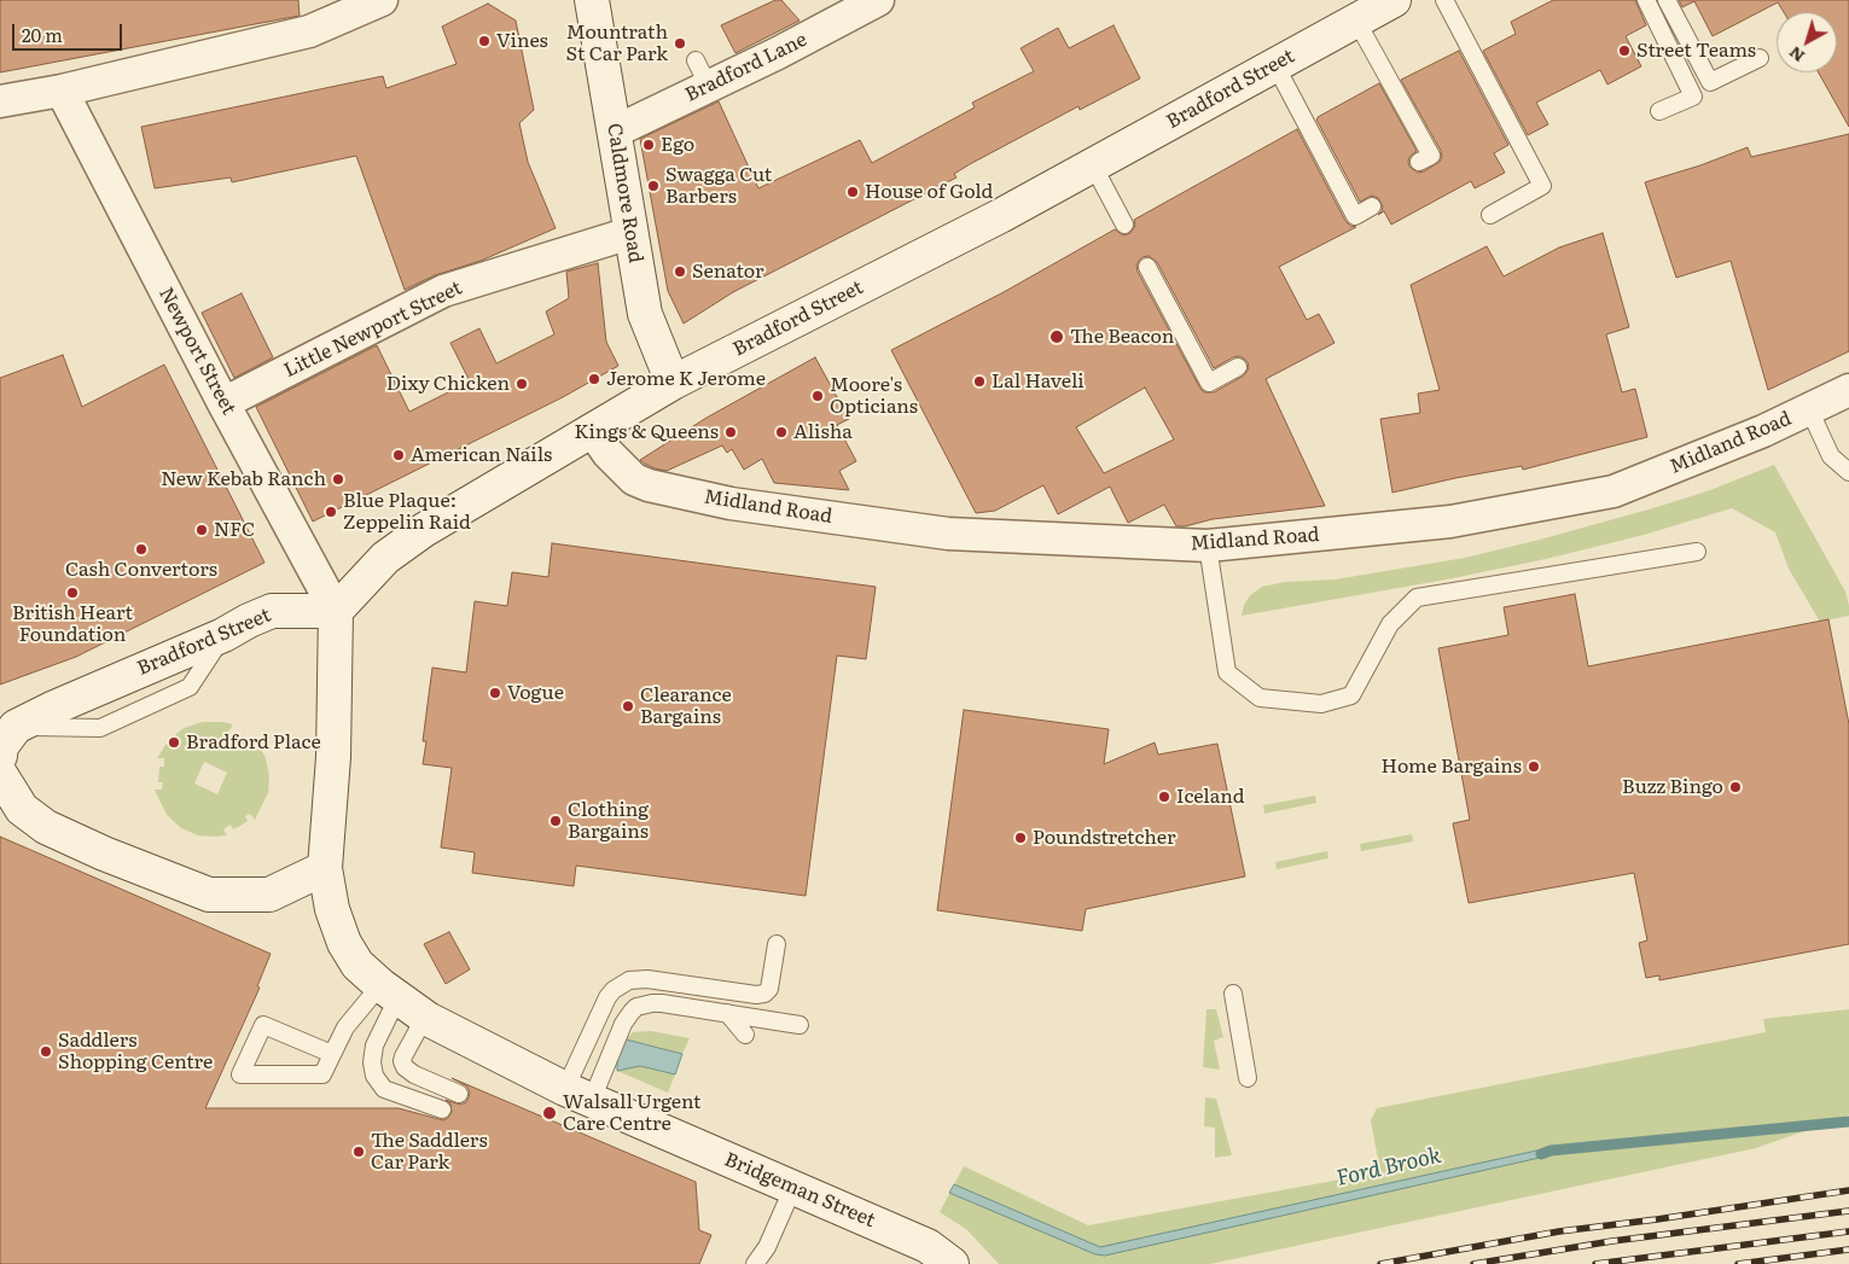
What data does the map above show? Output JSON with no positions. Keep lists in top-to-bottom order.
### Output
{
  "streets": {
    "street": [
      "Bradford Lane",
      "Bradford Street",
      "Caldmore Road",
      "Little Newport Street",
      "Newport Street",
      "Midland Road",
      "Bridgeman Street"
    ]
  },
  "crossings": [
    ["Bradford Lane", "Caldmore Road"],
    ["Bradford Street", "Caldmore Road"],
    ["Bradford Street", "Newport Street"],
    ["Bradford Street", "Midland Road"],
    ["Bradford Street", "Bridgeman Street"],
    ["Caldmore Road", "Little Newport Street"],
    ["Little Newport Street", "Newport Street"],
    ["Newport Street", "Bridgeman Street"]
  ],
  "water": ["Ford Brook"],
  "places": [
    "Vines",
    "Mountrath St Car Park",
    "Street Teams",
    "Ego",
    "Swagga Cut Barbers",
    "House of Gold",
    "Senator",
    "The Beacon",
    "Jerome K Jerome",
    "Lal Haveli",
    "Dixy Chicken",
    "Moore's Opticians",
    "Kings & Queens",
    "Alisha",
    "American Nails",
    "New Kebab Ranch",
    "Blue Plaque: Zeppelin Raid",
    "NFC",
    "Cash Convertors",
    "British Heart Foundation",
    "Vogue",
    "Clearance Bargains",
    "Bradford Place",
    "Home Bargains",
    "Buzz Bingo",
    "Iceland",
    "Clothing Bargains",
    "Poundstretcher",
    "Saddlers Shopping Centre",
    "Walsall Urgent Care Centre",
    "The Saddlers Car Park"
  ],
  "scale_bar": "20 m",
  "north": "bottom left"
}
